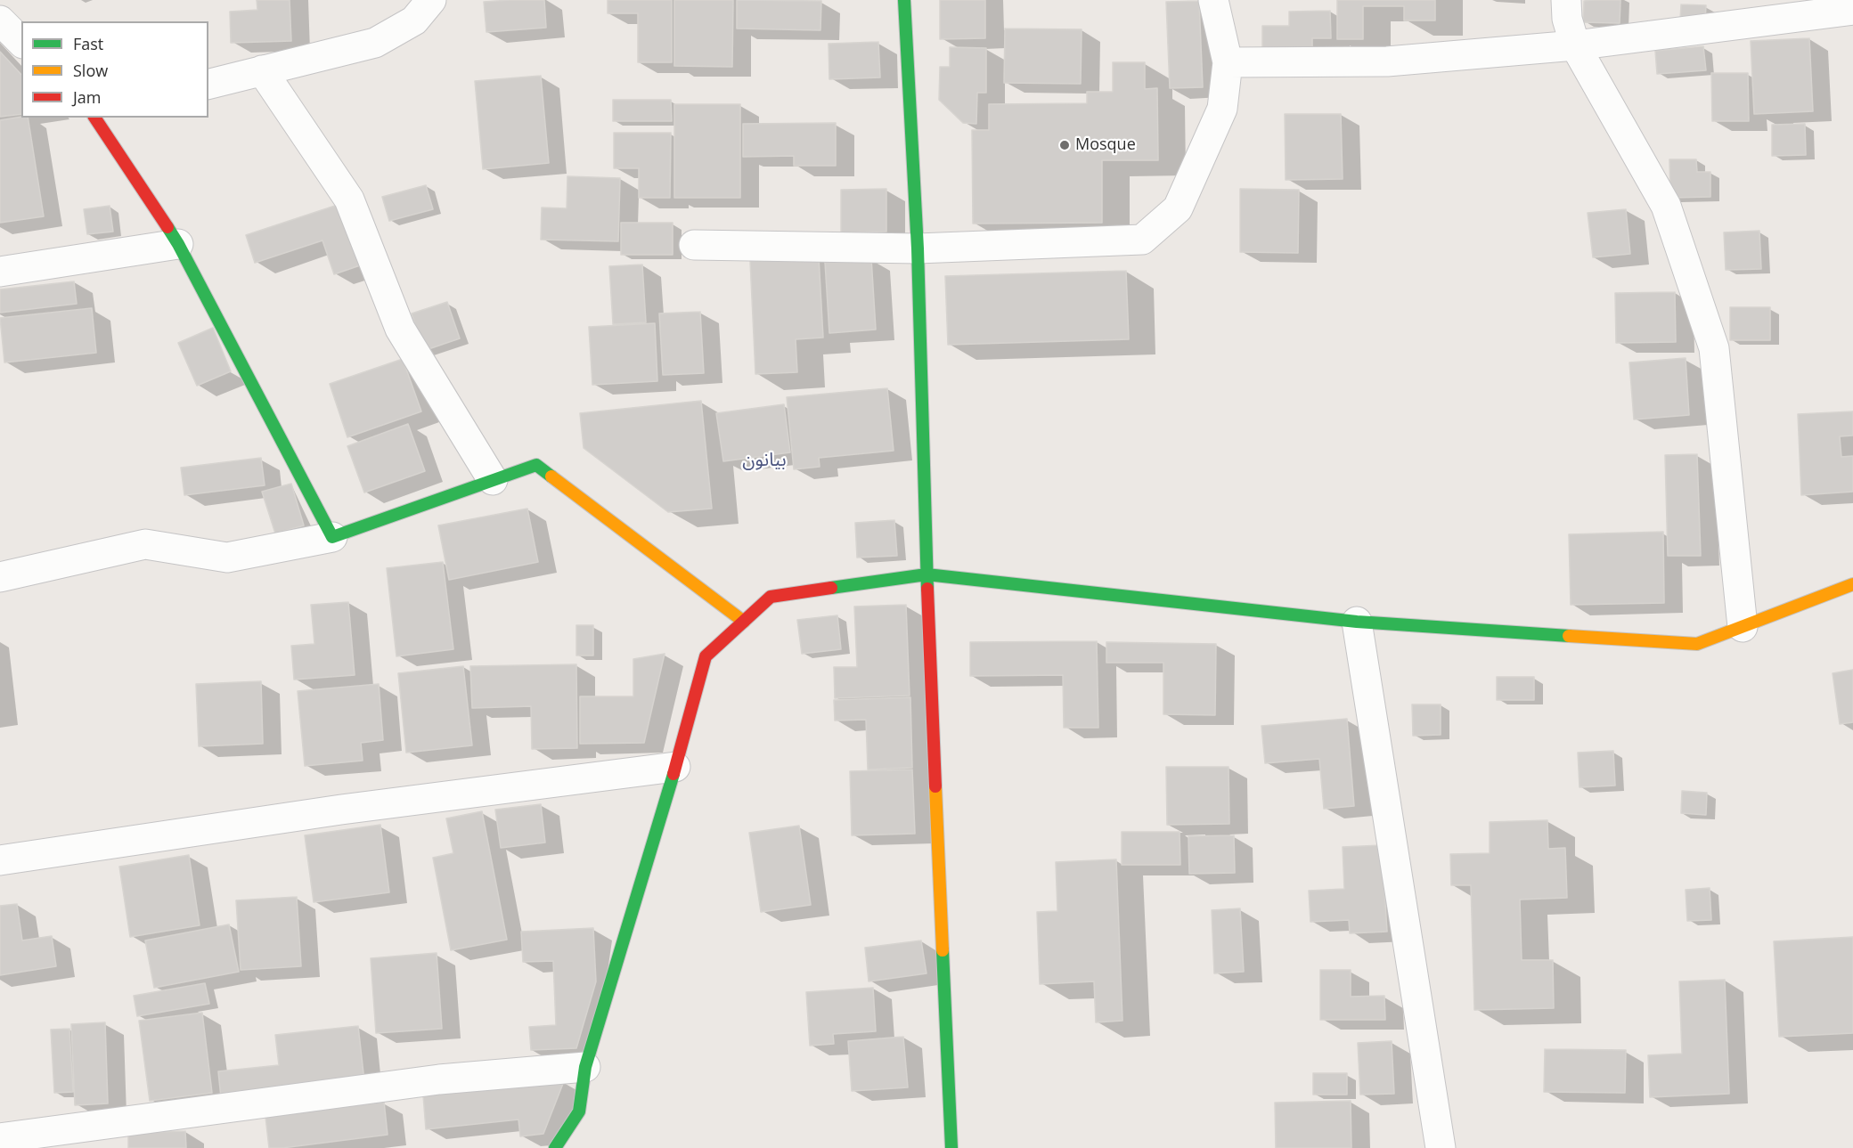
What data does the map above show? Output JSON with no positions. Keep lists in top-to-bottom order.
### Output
{
  "districts": ["بيانون"],
  "places": ["Mosque"],
  "legend": ["Fast", "Slow", "Jam"]
}
